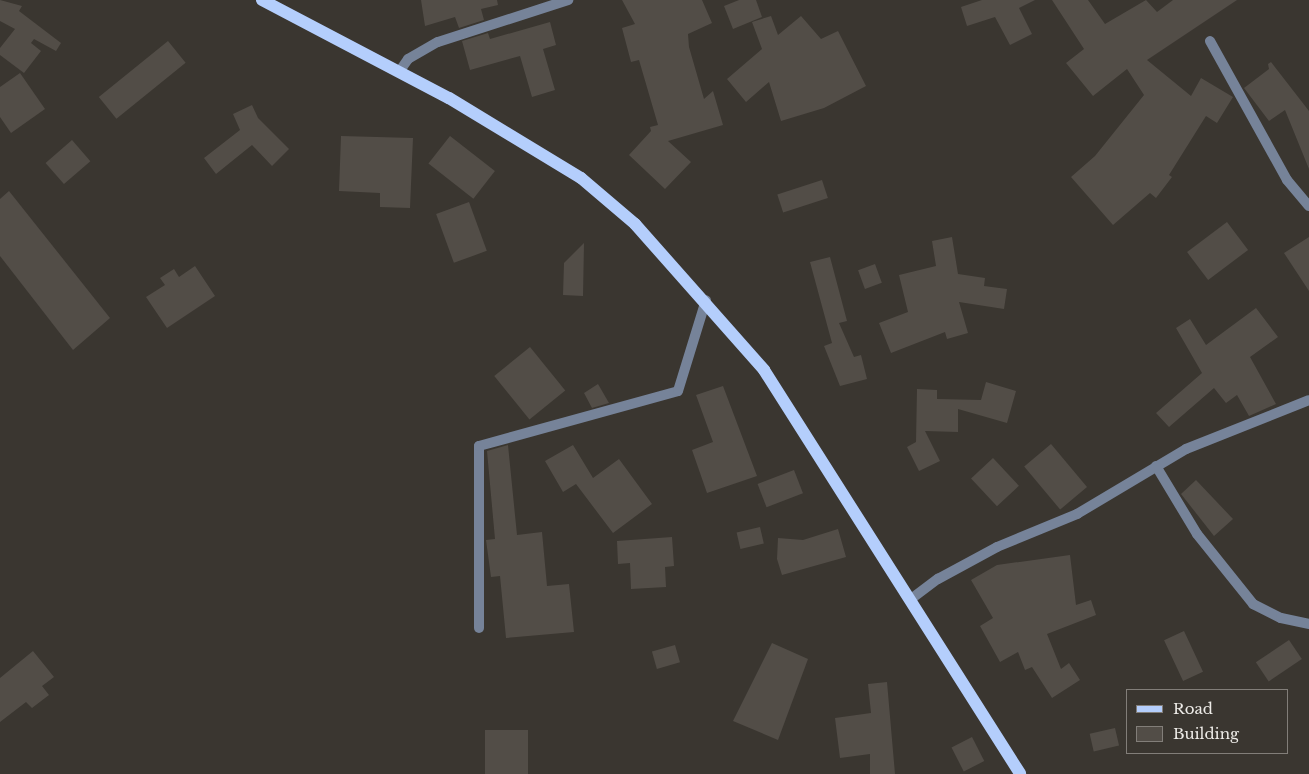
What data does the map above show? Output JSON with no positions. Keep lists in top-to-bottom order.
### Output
{
  "legend": ["Road", "Building"]
}
